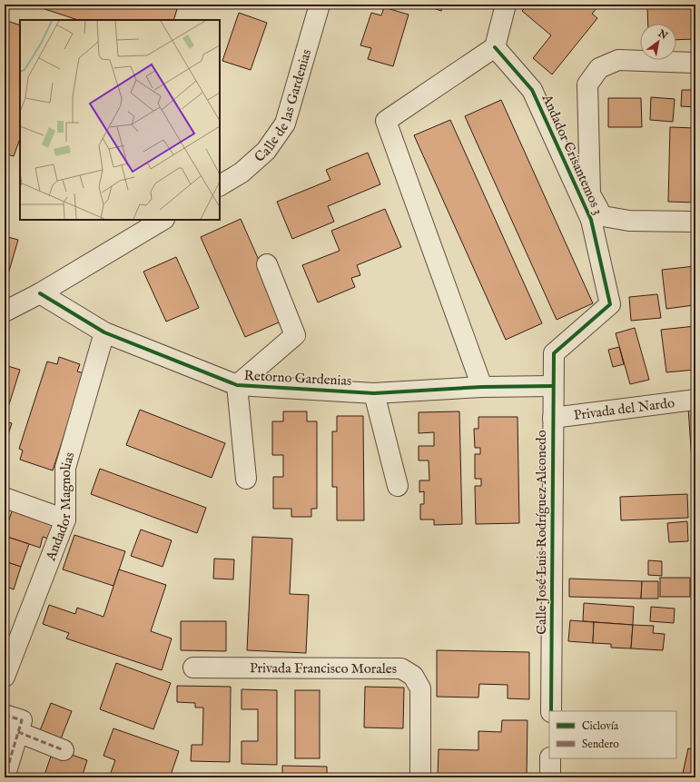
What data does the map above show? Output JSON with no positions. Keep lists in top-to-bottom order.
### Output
{
  "streets": {
    "street": [
      "Calle de las Gardenias",
      "Andador Crisantemos 3",
      "Retorno Gardenias",
      "Privada del Nardo",
      "Andador Magnolias",
      "Calle José Luis Rodríguez Alconedo",
      "Privada Francisco Morales"
    ]
  },
  "crossings": [
    ["Andador Crisantemos 3", "Calle José Luis Rodríguez Alconedo"],
    ["Retorno Gardenias", "Andador Magnolias"],
    ["Retorno Gardenias", "Calle José Luis Rodríguez Alconedo"],
    ["Privada del Nardo", "Calle José Luis Rodríguez Alconedo"]
  ],
  "legend": ["Ciclovía", "Sendero"],
  "north": "top right"
}
